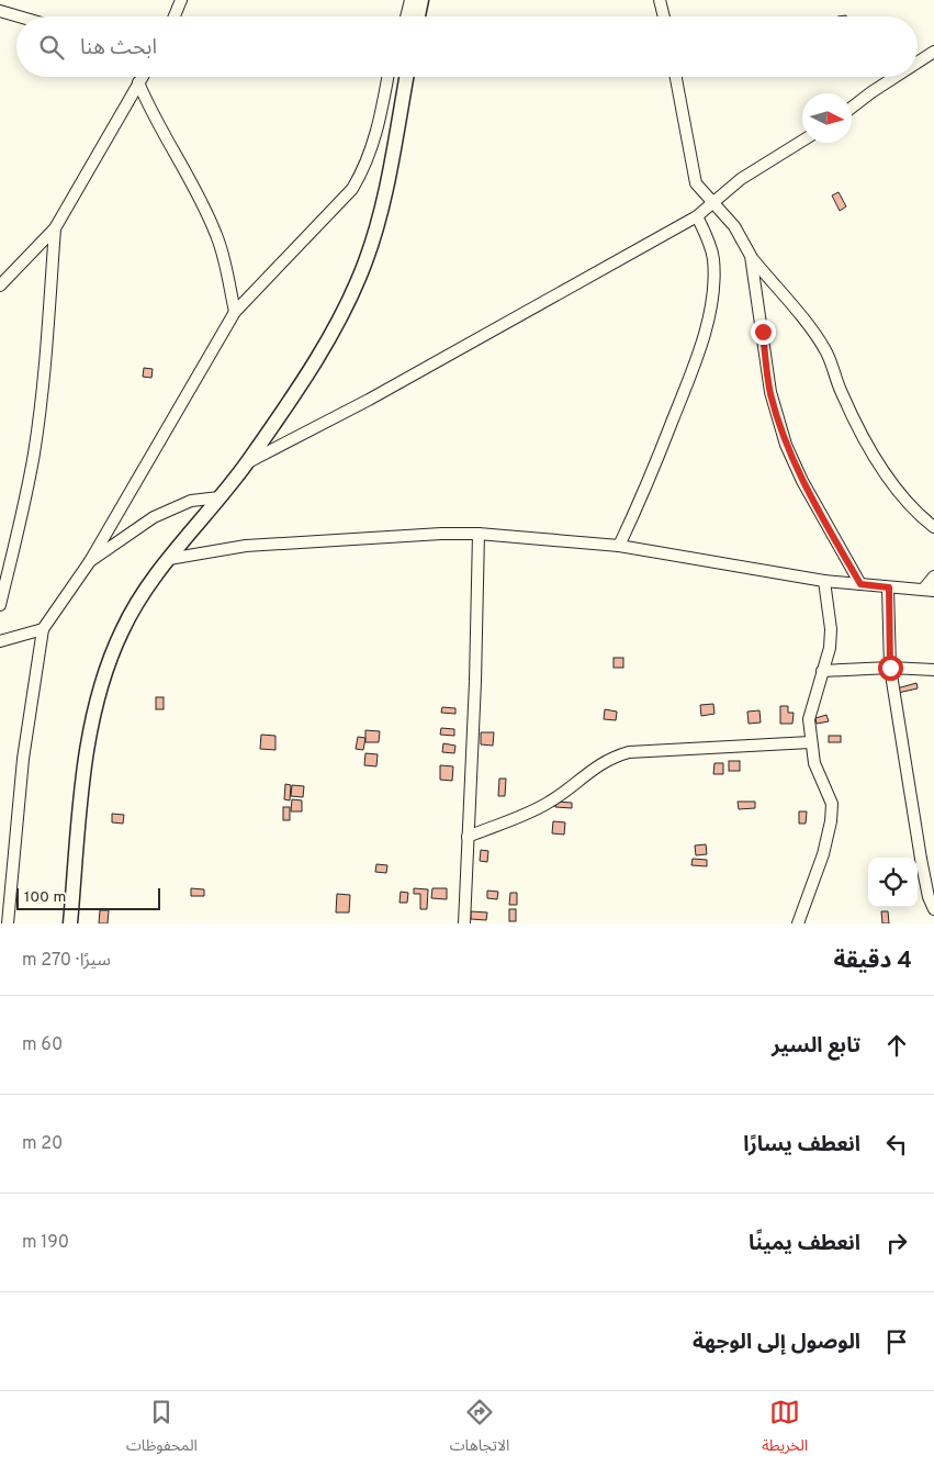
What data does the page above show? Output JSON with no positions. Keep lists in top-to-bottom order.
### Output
{
  "scale_bar": "100 m",
  "north": "right",
  "page": {
    "search": "ابحث هنا",
    "scale": "100 m",
    "heading": ["4 دقيقة", "سيرًا · 270 m"],
    "list": [
      ["تابع السير", "60 m"],
      ["انعطف يسارًا", "20 m"],
      ["انعطف يمينًا", "190 m"],
      "الوصول إلى الوجهة"
    ],
    "nav": ["الخريطة", "الاتجاهات", "المحفوظات"]
  }
}
